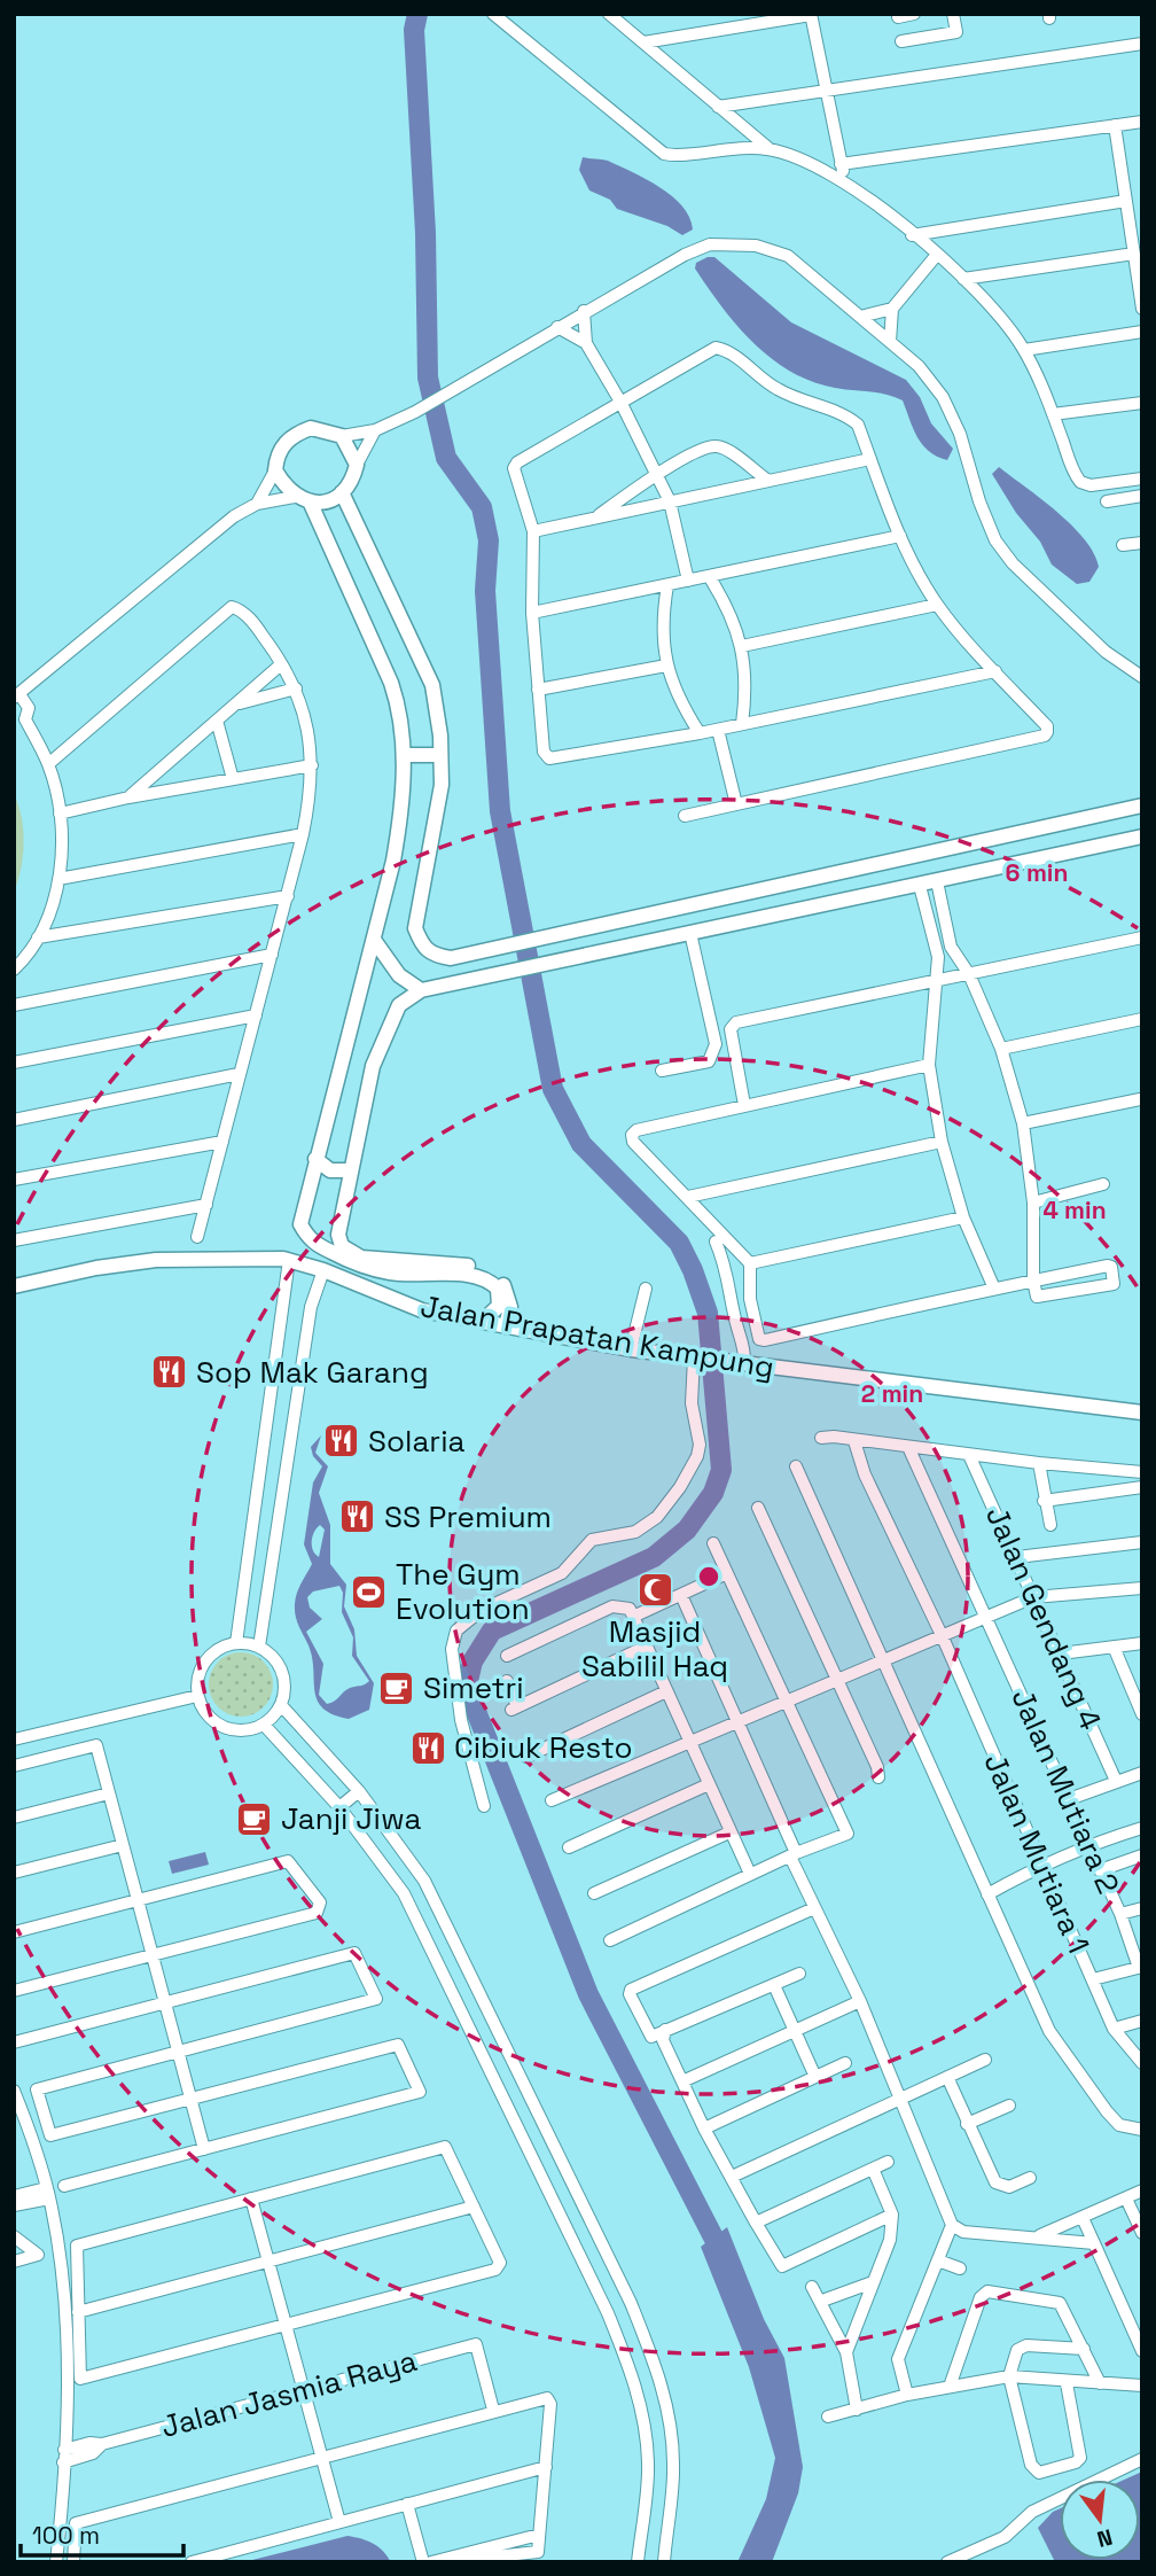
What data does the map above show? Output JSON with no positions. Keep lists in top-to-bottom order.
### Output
{
  "streets": {
    "street": [
      "Jalan Prapatan Kampung",
      "Jalan Gendang 4",
      "Jalan Mutiara 2",
      "Jalan Mutiara 1",
      "Jalan Jasmia Raya"
    ]
  },
  "places": {
    "restaurant": [
      "Sop Mak Garang",
      "Solaria",
      "SS Premium",
      "Cibiuk Resto"
    ],
    "mosque": ["Masjid Sabilil Haq"],
    "sports": ["The Gym Evolution"],
    "cafe": ["Simetri", "Janji Jiwa"]
  },
  "scale_bar": "100 m",
  "north": "bottom",
  "rings": ["6 min", "4 min", "2 min"]
}
